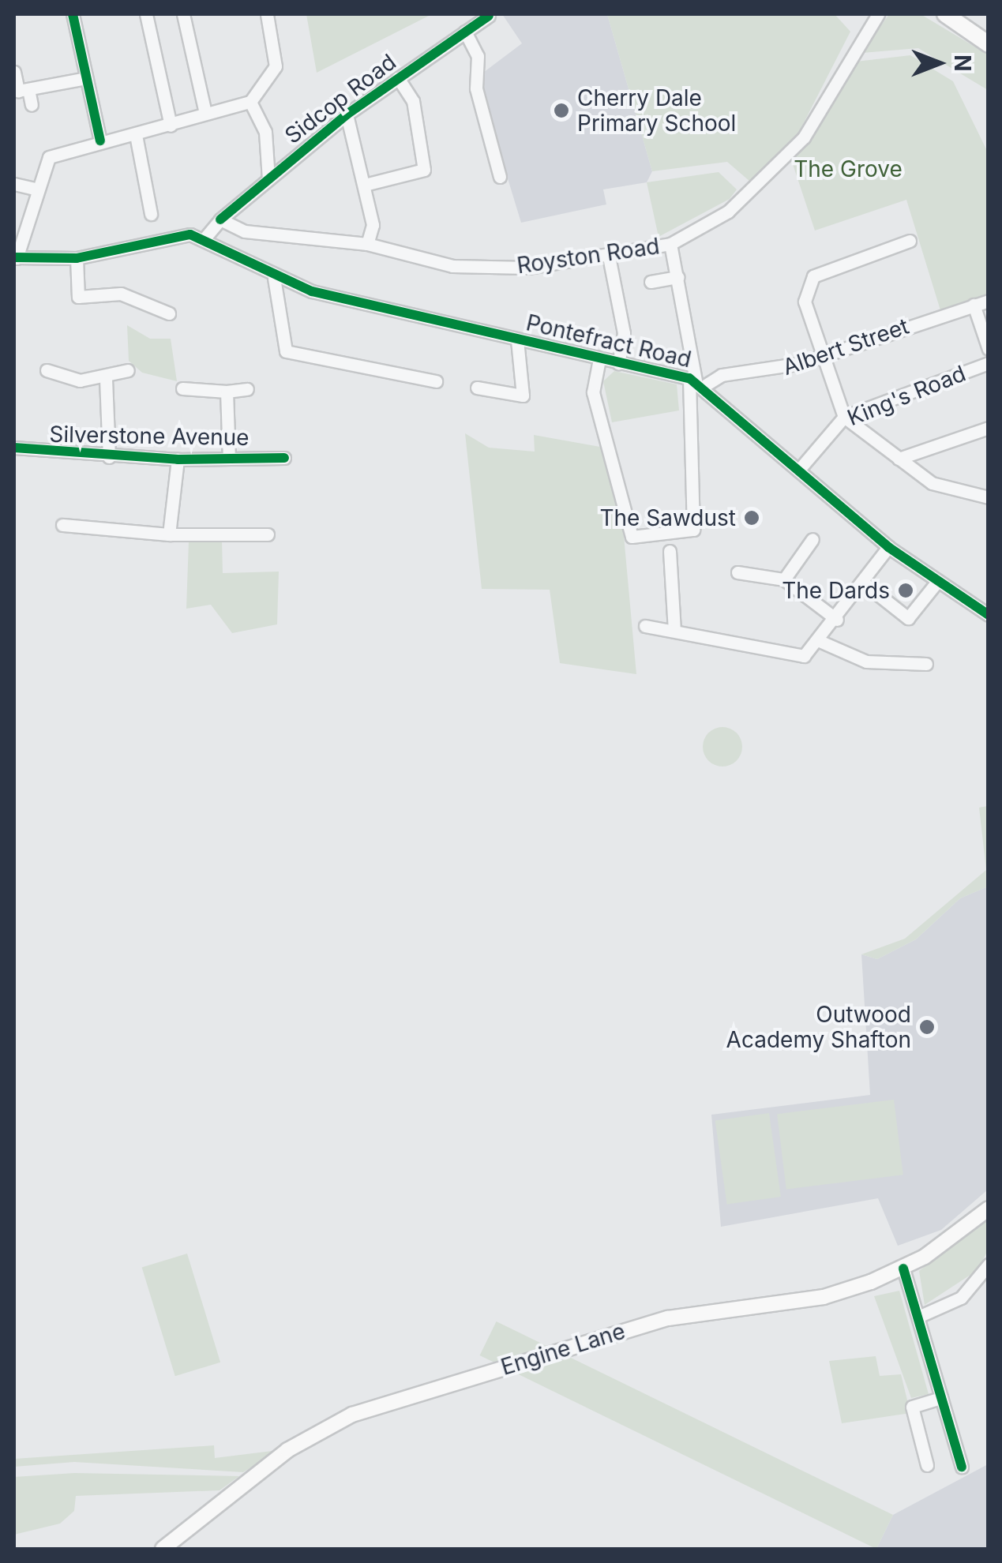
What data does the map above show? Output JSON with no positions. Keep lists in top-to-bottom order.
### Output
{
  "streets": {
    "main road": ["Engine Lane"],
    "street": [
      "Sidcop Road",
      "Royston Road",
      "Pontefract Road",
      "Albert Street",
      "King's Road",
      "Silverstone Avenue"
    ]
  },
  "crossings": [
    ["Sidcop Road", "Royston Road"],
    ["Pontefract Road", "Albert Street"],
    ["Pontefract Road", "King's Road"]
  ],
  "parks": ["The Grove"],
  "places": [
    "Cherry Dale Primary School",
    "The Sawdust",
    "The Dards",
    "Outwood Academy Shafton"
  ],
  "north": "right"
}
